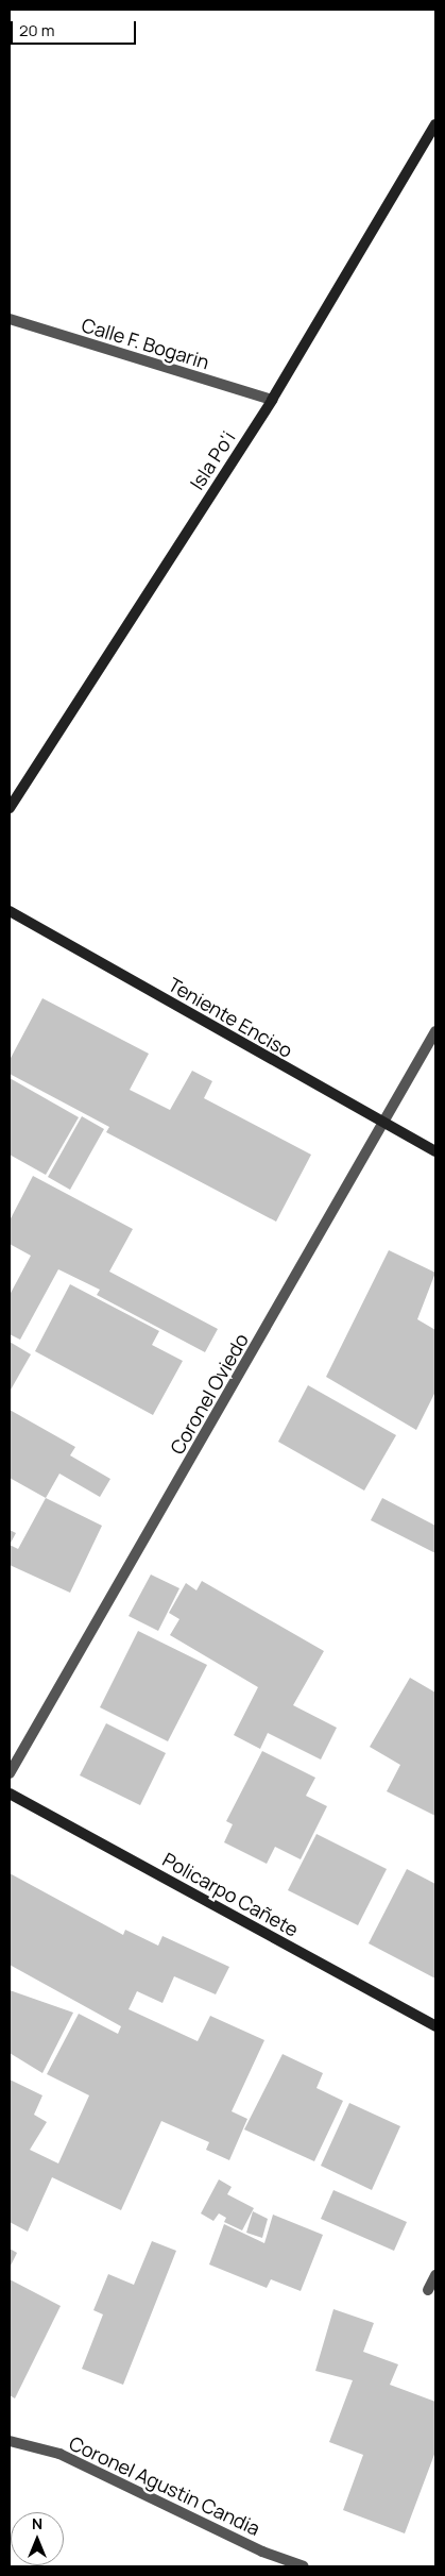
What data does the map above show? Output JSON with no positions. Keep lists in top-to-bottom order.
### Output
{
  "streets": {
    "street": [
      "Calle F. Bogarin",
      "Isla Po'i",
      "Teniente Enciso",
      "Coronel Oviedo",
      "Policarpo Cañete",
      "Coronel Agustin Candia"
    ]
  },
  "crossings": [
    ["Calle F. Bogarin", "Isla Po'i"],
    ["Teniente Enciso", "Coronel Oviedo"]
  ],
  "scale_bar": "20 m",
  "north": "top"
}
